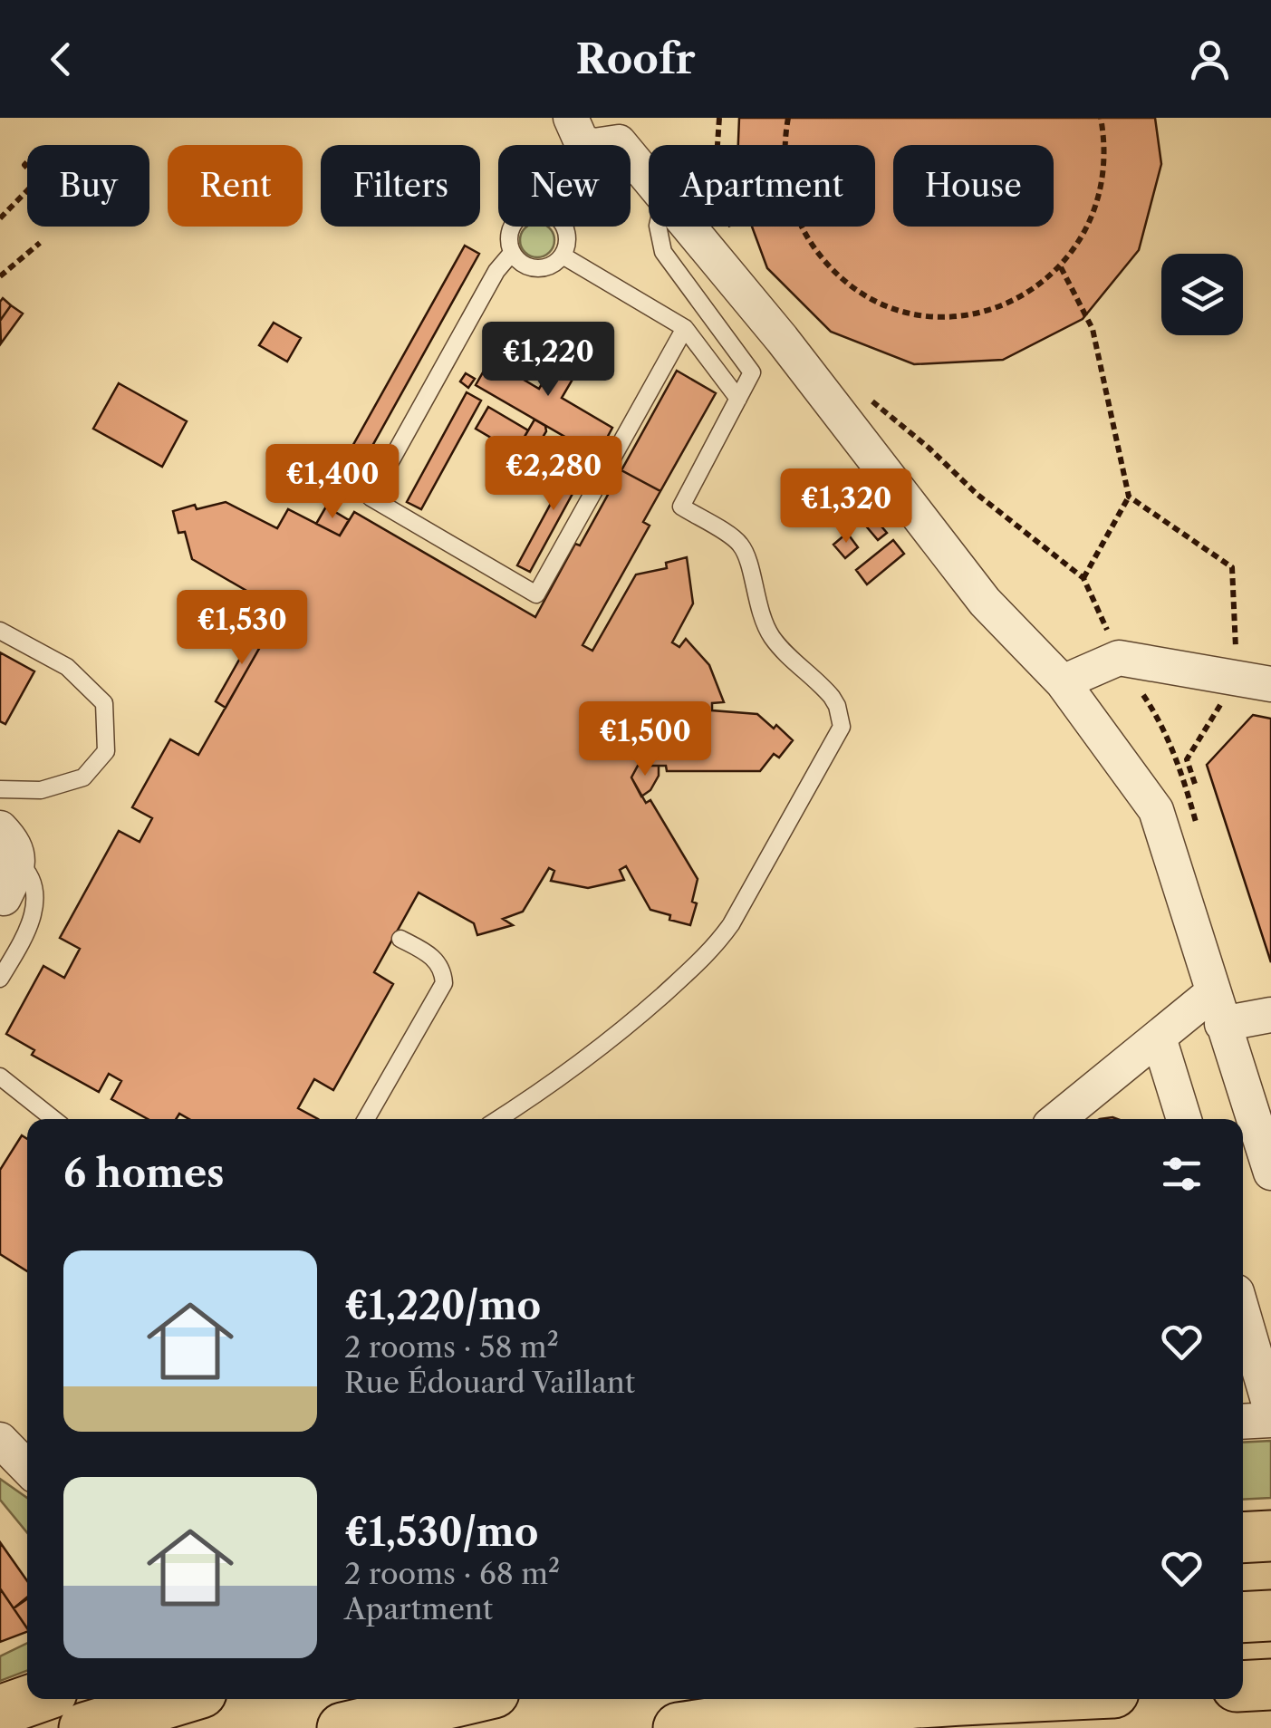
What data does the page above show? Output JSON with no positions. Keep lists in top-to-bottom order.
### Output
{
  "page": {
    "header": "Roofr",
    "chip": [
      "Buy",
      "Rent",
      "Filters",
      "New",
      "Apartment",
      "House"
    ],
    "price": [
      "€1,220",
      "€2,280",
      "€1,400",
      "€1,320",
      "€1,530",
      "€1,500"
    ],
    "heading": "6 homes",
    "list": [
      {
        "name": "€1,220/mo",
        "note": "2 rooms · 58 m² · Rue Édouard Vaillant"
      },
      {
        "name": "€1,530/mo",
        "note": "2 rooms · 68 m² · Apartment"
      }
    ]
  }
}
